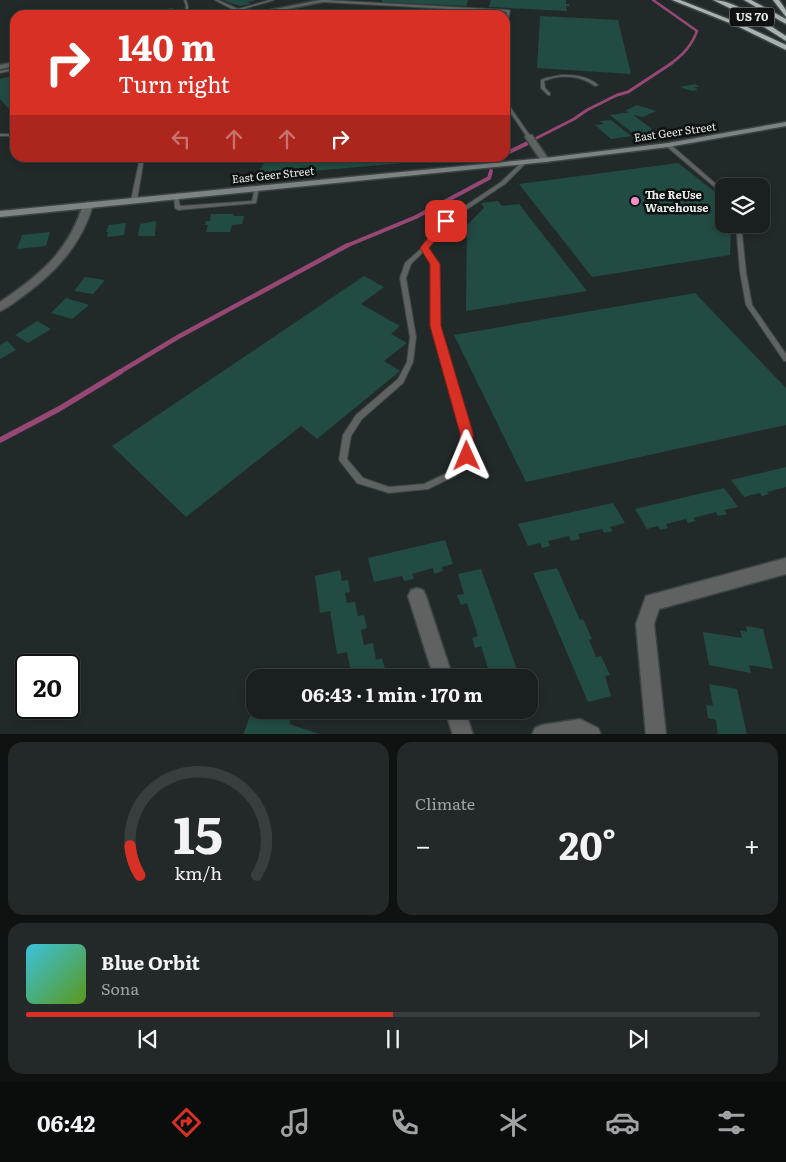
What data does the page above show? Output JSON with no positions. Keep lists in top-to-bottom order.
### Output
{
  "streets": {
    "highway": ["US 70"],
    "main road": ["East Geer Street"]
  },
  "places": ["The ReUse Warehouse"],
  "page": {
    "turn": ["140 m", "Turn right"],
    "limit": "20",
    "trip": "06:43 · 1 min · 170 m",
    "tile": "Climate",
    "heat": ["−", "20°", "+"],
    "song": ["Blue Orbit", "Sona"],
    "tabs": "06:42",
    "gauge": ["15", "km/h"]
  }
}
